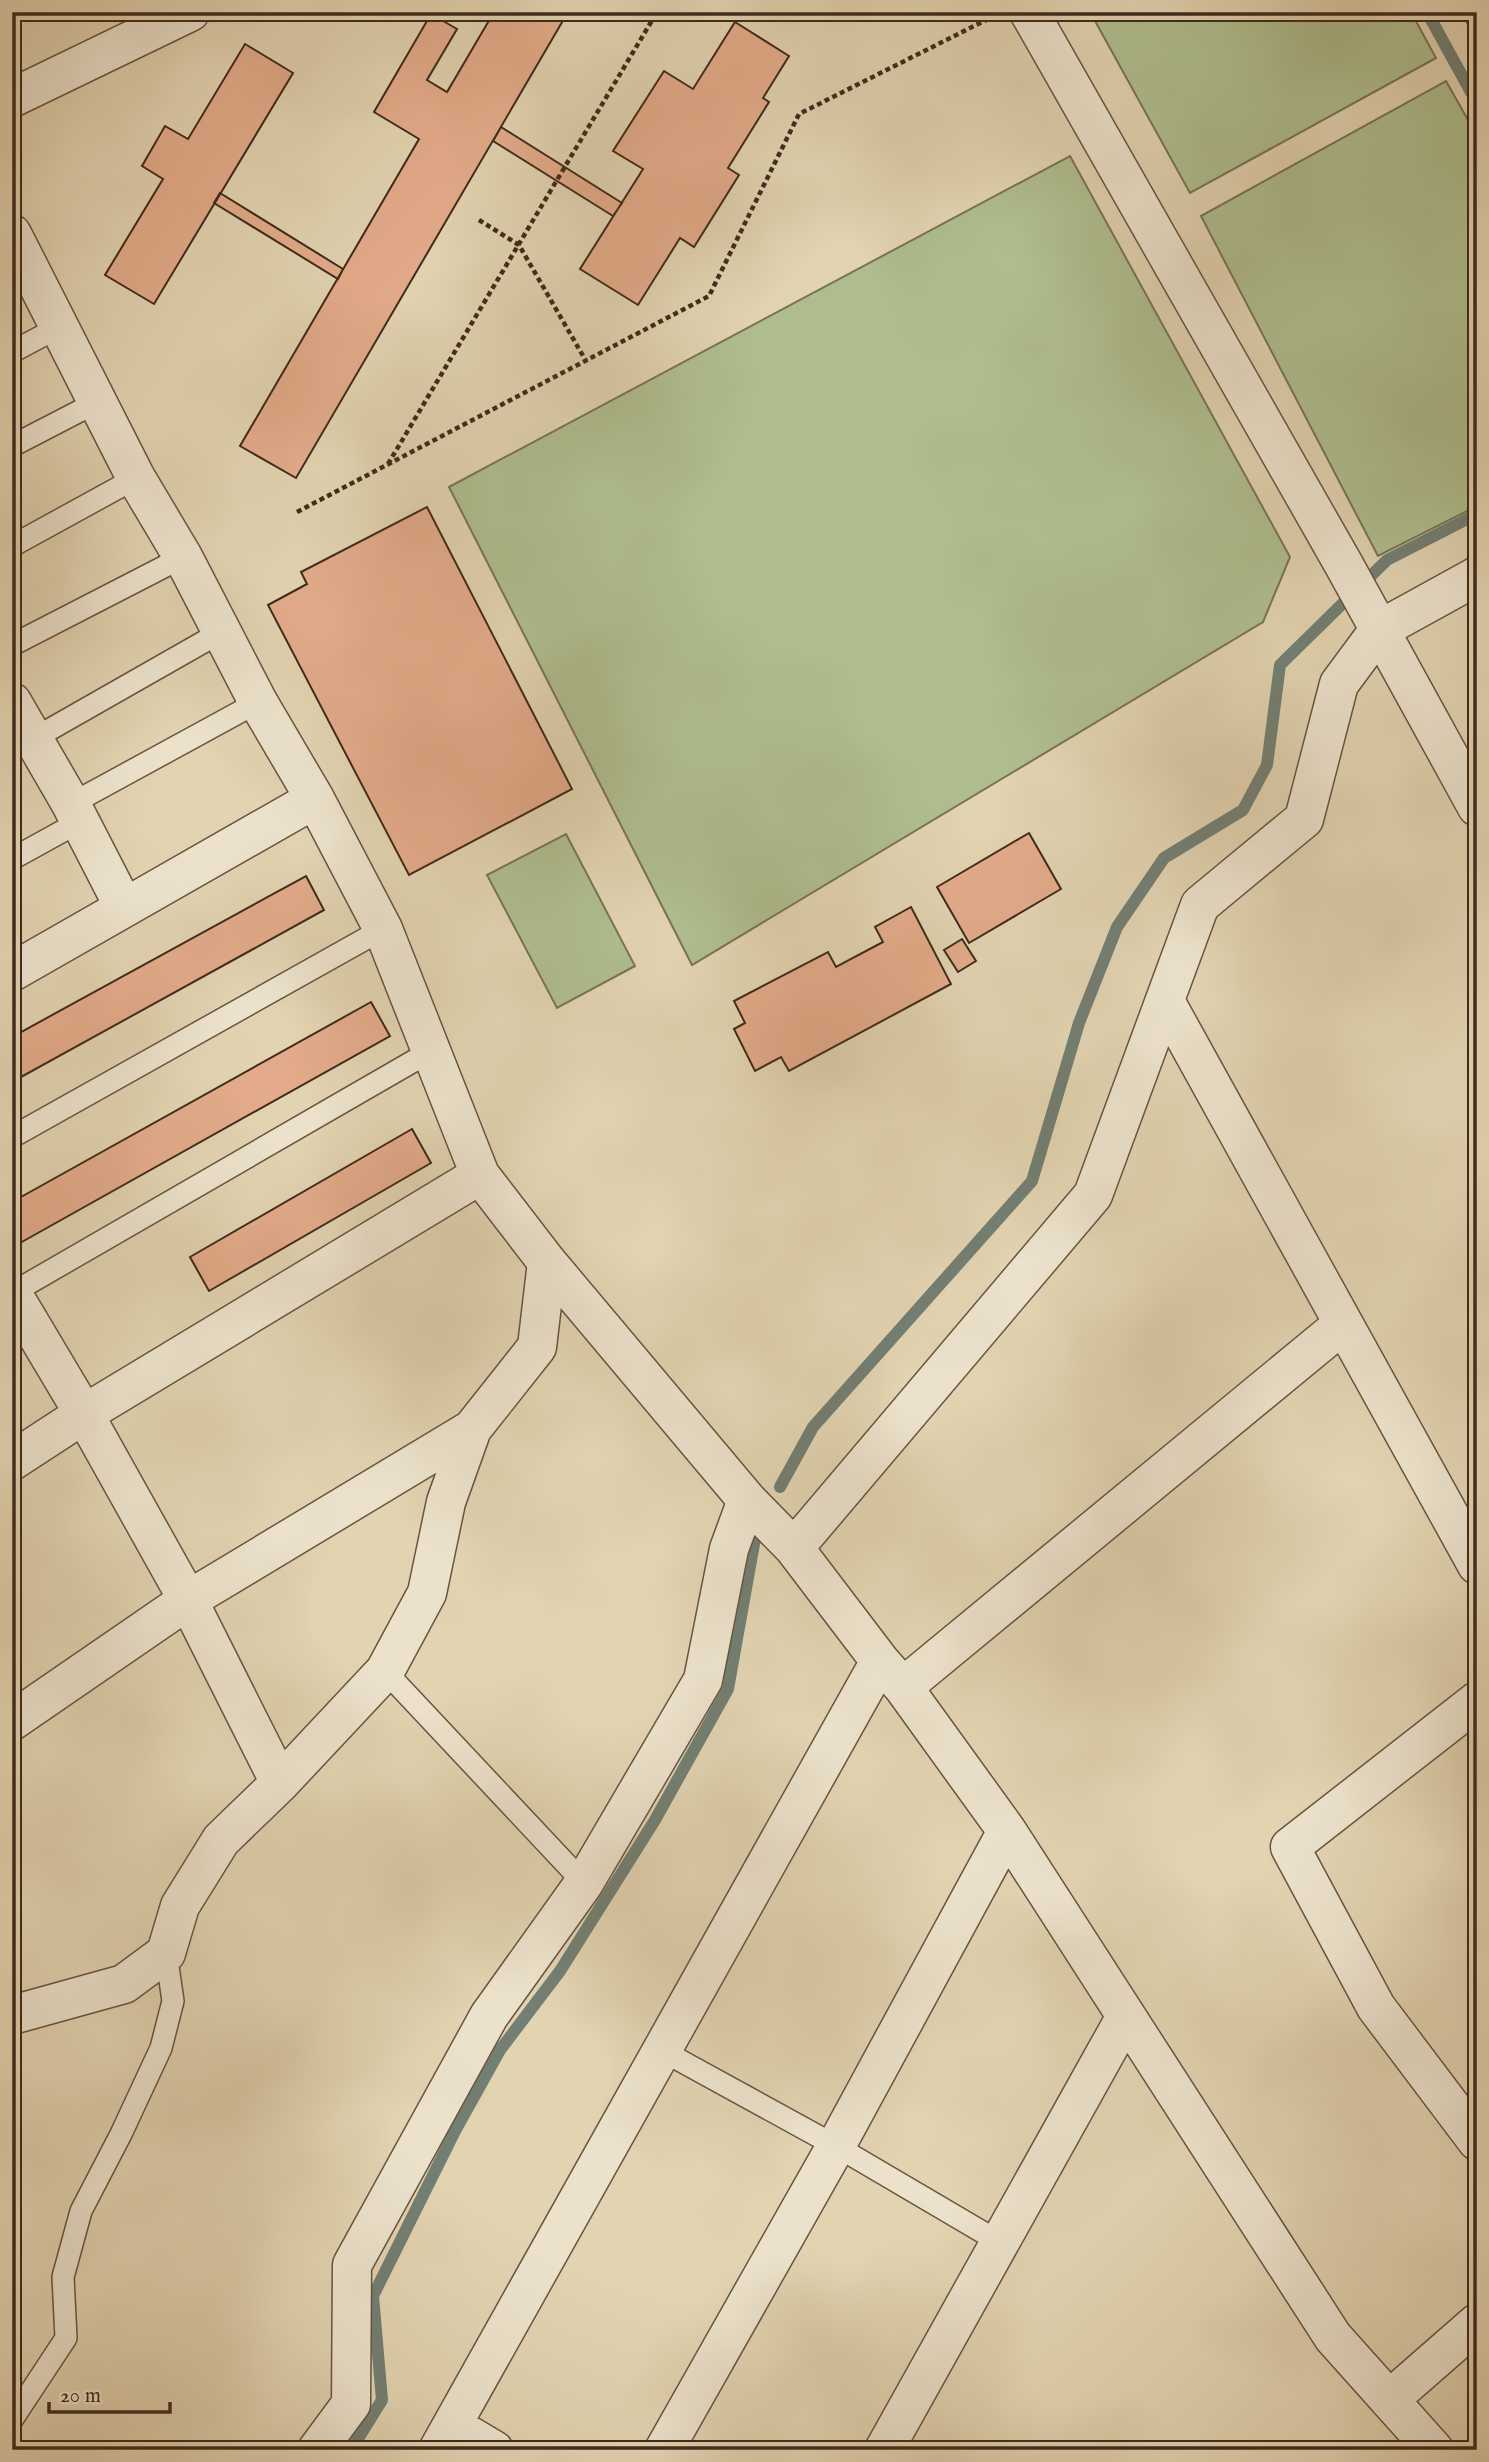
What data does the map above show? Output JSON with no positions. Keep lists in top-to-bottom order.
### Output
{
  "scale_bar": "20 m"
}
